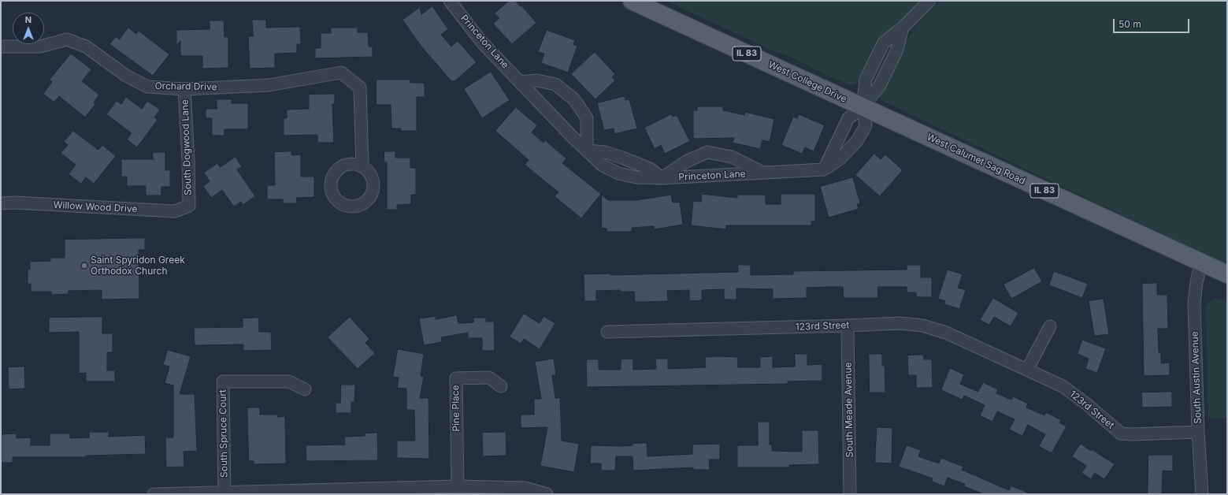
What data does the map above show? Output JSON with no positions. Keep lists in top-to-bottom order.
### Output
{
  "streets": {
    "main road": ["IL 83", "West College Drive", "West Calumet Sag Road"],
    "street": [
      "Princeton Lane",
      "Orchard Drive",
      "South Dogwood Lane",
      "Willow Wood Drive",
      "123rd Street",
      "South Austin Avenue",
      "Pine Place",
      "South Meade Avenue",
      "South Spruce Court"
    ]
  },
  "crossings": [
    ["West College Drive", "West Calumet Sag Road"],
    ["Orchard Drive", "South Dogwood Lane"],
    ["South Dogwood Lane", "Willow Wood Drive"],
    ["West Calumet Sag Road", "South Austin Avenue"],
    ["123rd Street", "South Austin Avenue"],
    ["123rd Street", "South Meade Avenue"]
  ],
  "places": ["Saint Spyridon Greek Orthodox Church"],
  "scale_bar": "50 m",
  "north": "top"
}
